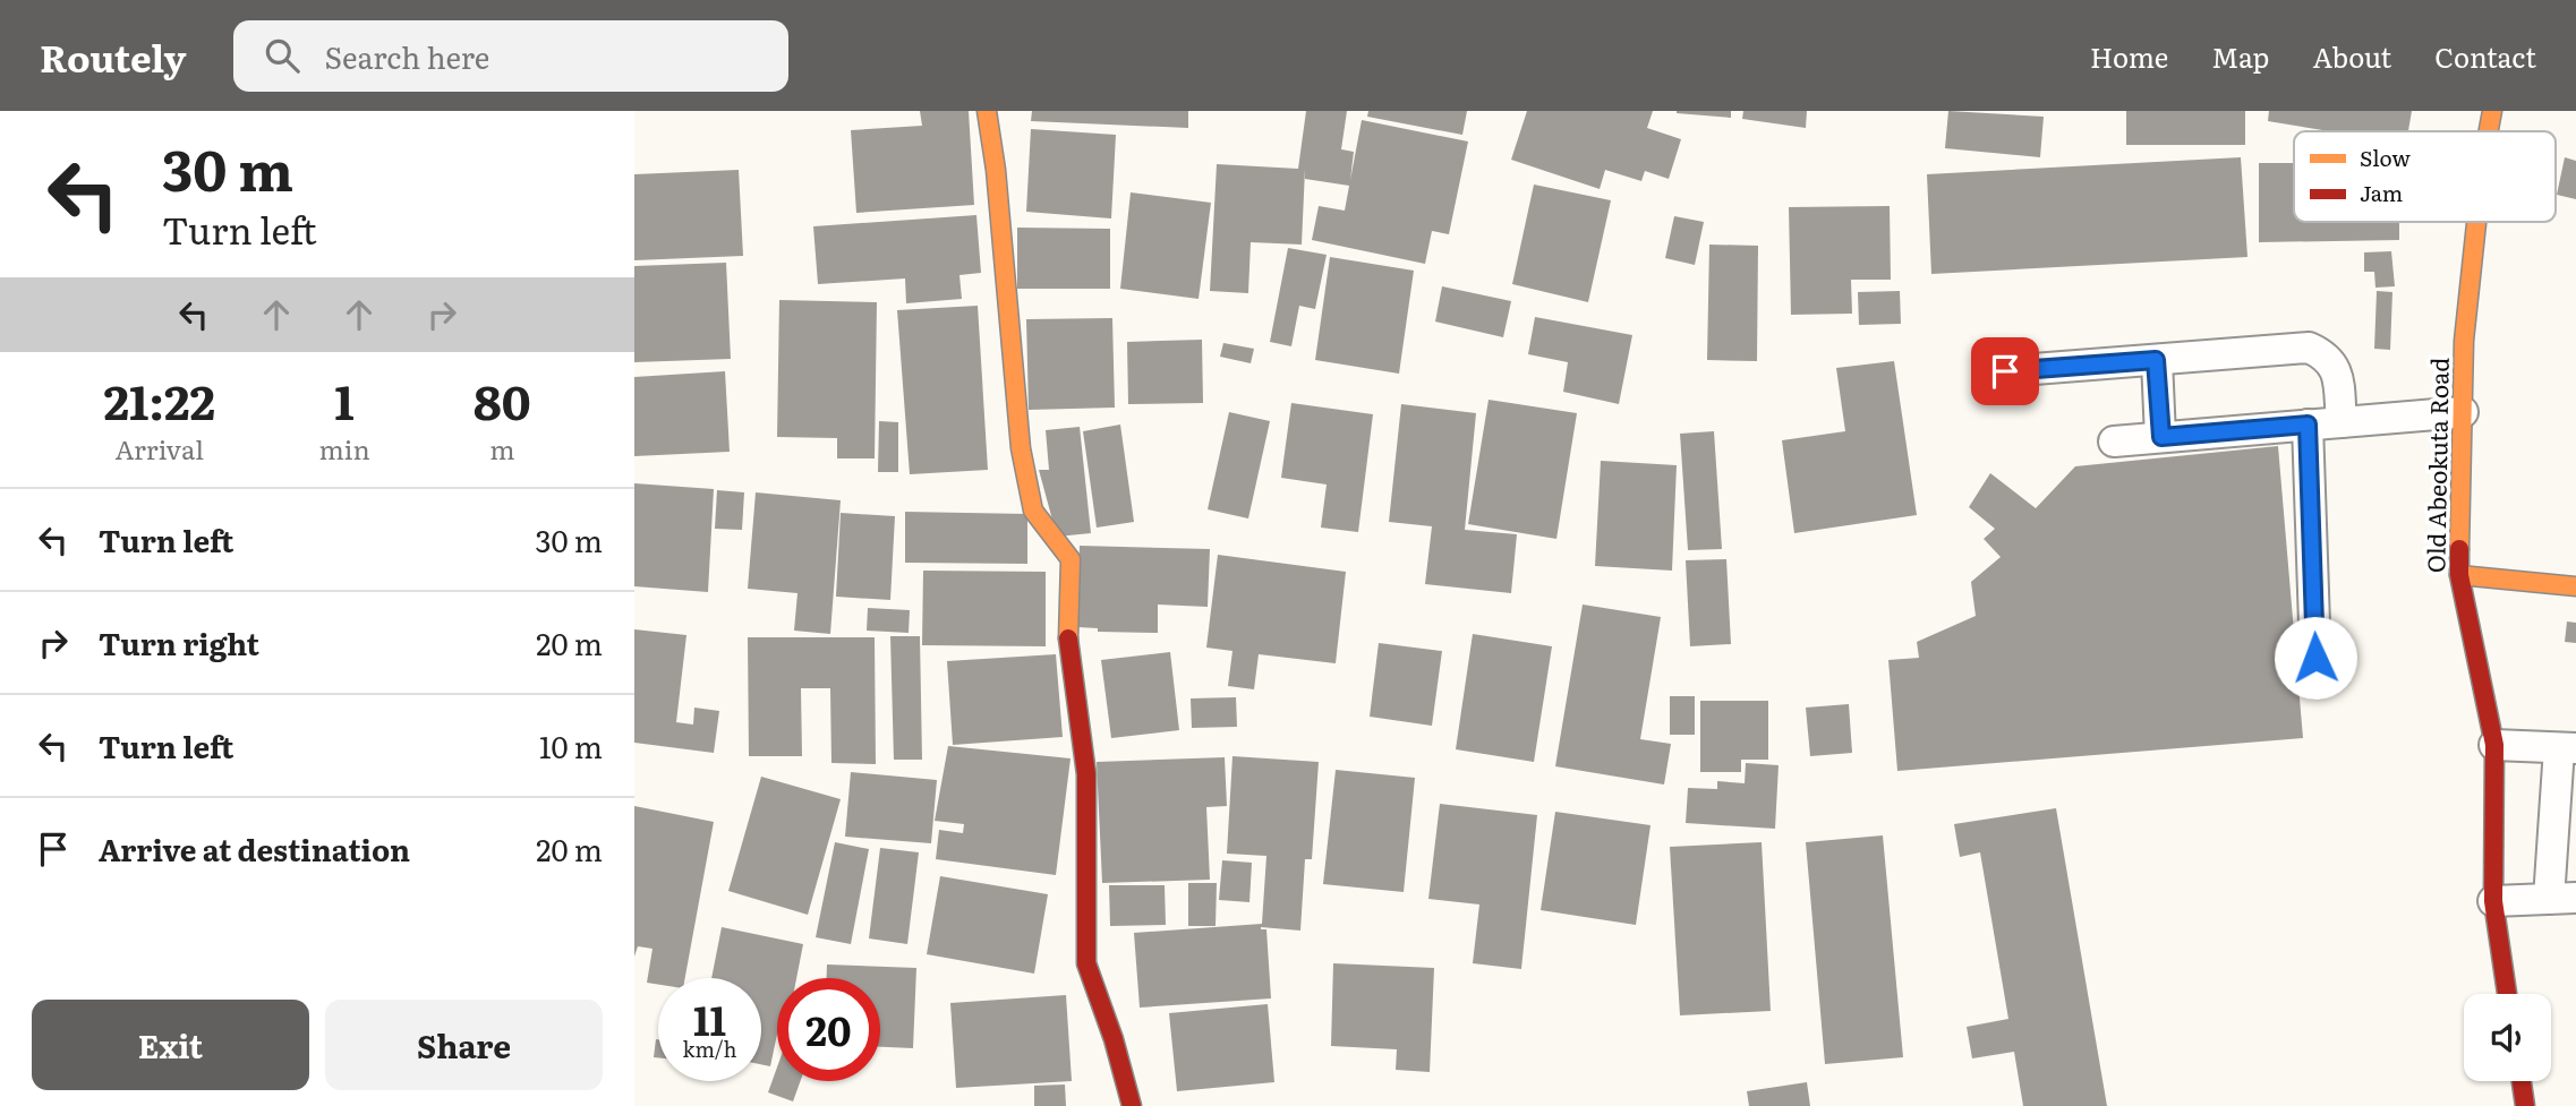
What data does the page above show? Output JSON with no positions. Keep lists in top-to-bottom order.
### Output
{
  "streets": {
    "main road": ["Old Abeokuta Road"]
  },
  "legend": ["Slow", "Jam"],
  "page": {
    "header": "Routely",
    "search": "Search here",
    "nav": [
      "Home",
      "Map",
      "About",
      "Contact"
    ],
    "turn": ["30 m", "Turn left"],
    "eta": [
      "21:22",
      "Arrival",
      "1",
      "min",
      "80",
      "m"
    ],
    "list": [
      {
        "name": "Turn left",
        "value": "30 m"
      },
      {
        "name": "Turn right",
        "value": "20 m"
      },
      {
        "name": "Turn left",
        "value": "10 m"
      },
      {
        "name": "Arrive at destination",
        "value": "20 m"
      }
    ],
    "speed": "11 km/h",
    "limit": "20",
    "buttons": ["Exit", "Share"]
  }
}
